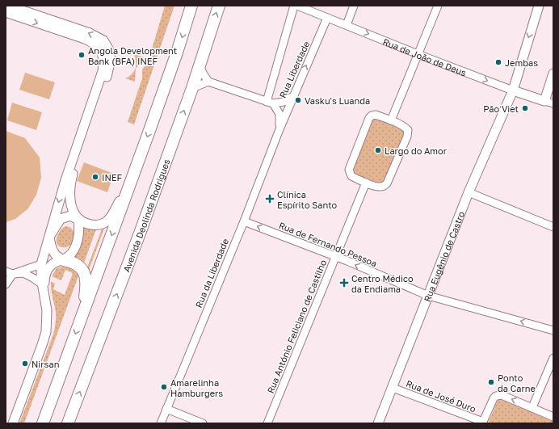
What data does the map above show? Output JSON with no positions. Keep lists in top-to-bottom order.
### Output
{
  "streets": {
    "highway": ["Avenida Deolinda Rodrigues"],
    "street": [
      "Rua de João de Deus",
      "Rua Liberdade",
      "Rua de Fernando Pessoa",
      "Rua Eugênio de Castro",
      "Rua da Liberdade",
      "Rua António Feliciano de Castilho",
      "Rua de José Duro"
    ]
  },
  "crossings": [
    ["Rua de João de Deus", "Rua Liberdade"],
    ["Rua de João de Deus", "Rua Eugênio de Castro"],
    ["Rua Liberdade", "Rua da Liberdade"],
    ["Rua de Fernando Pessoa", "Rua Eugênio de Castro"],
    ["Rua de Fernando Pessoa", "Rua da Liberdade"],
    ["Rua de Fernando Pessoa", "Rua António Feliciano de Castilho"],
    ["Rua Eugênio de Castro", "Rua de José Duro"]
  ],
  "one_way": ["Rua de João de Deus", "Rua de Fernando Pessoa"],
  "places": {
    "other": [
      "Angola Development Bank (BFA) INEF",
      "Jembas",
      "Vasku's Luanda",
      "Pão Viet",
      "Largo do Amor",
      "INEF",
      "Nirsan",
      "Ponto da Carne",
      "Amarelinha Hamburgers"
    ],
    "health": ["Clínica Espírito Santo", "Centro Médico da Endiama"]
  }
}
